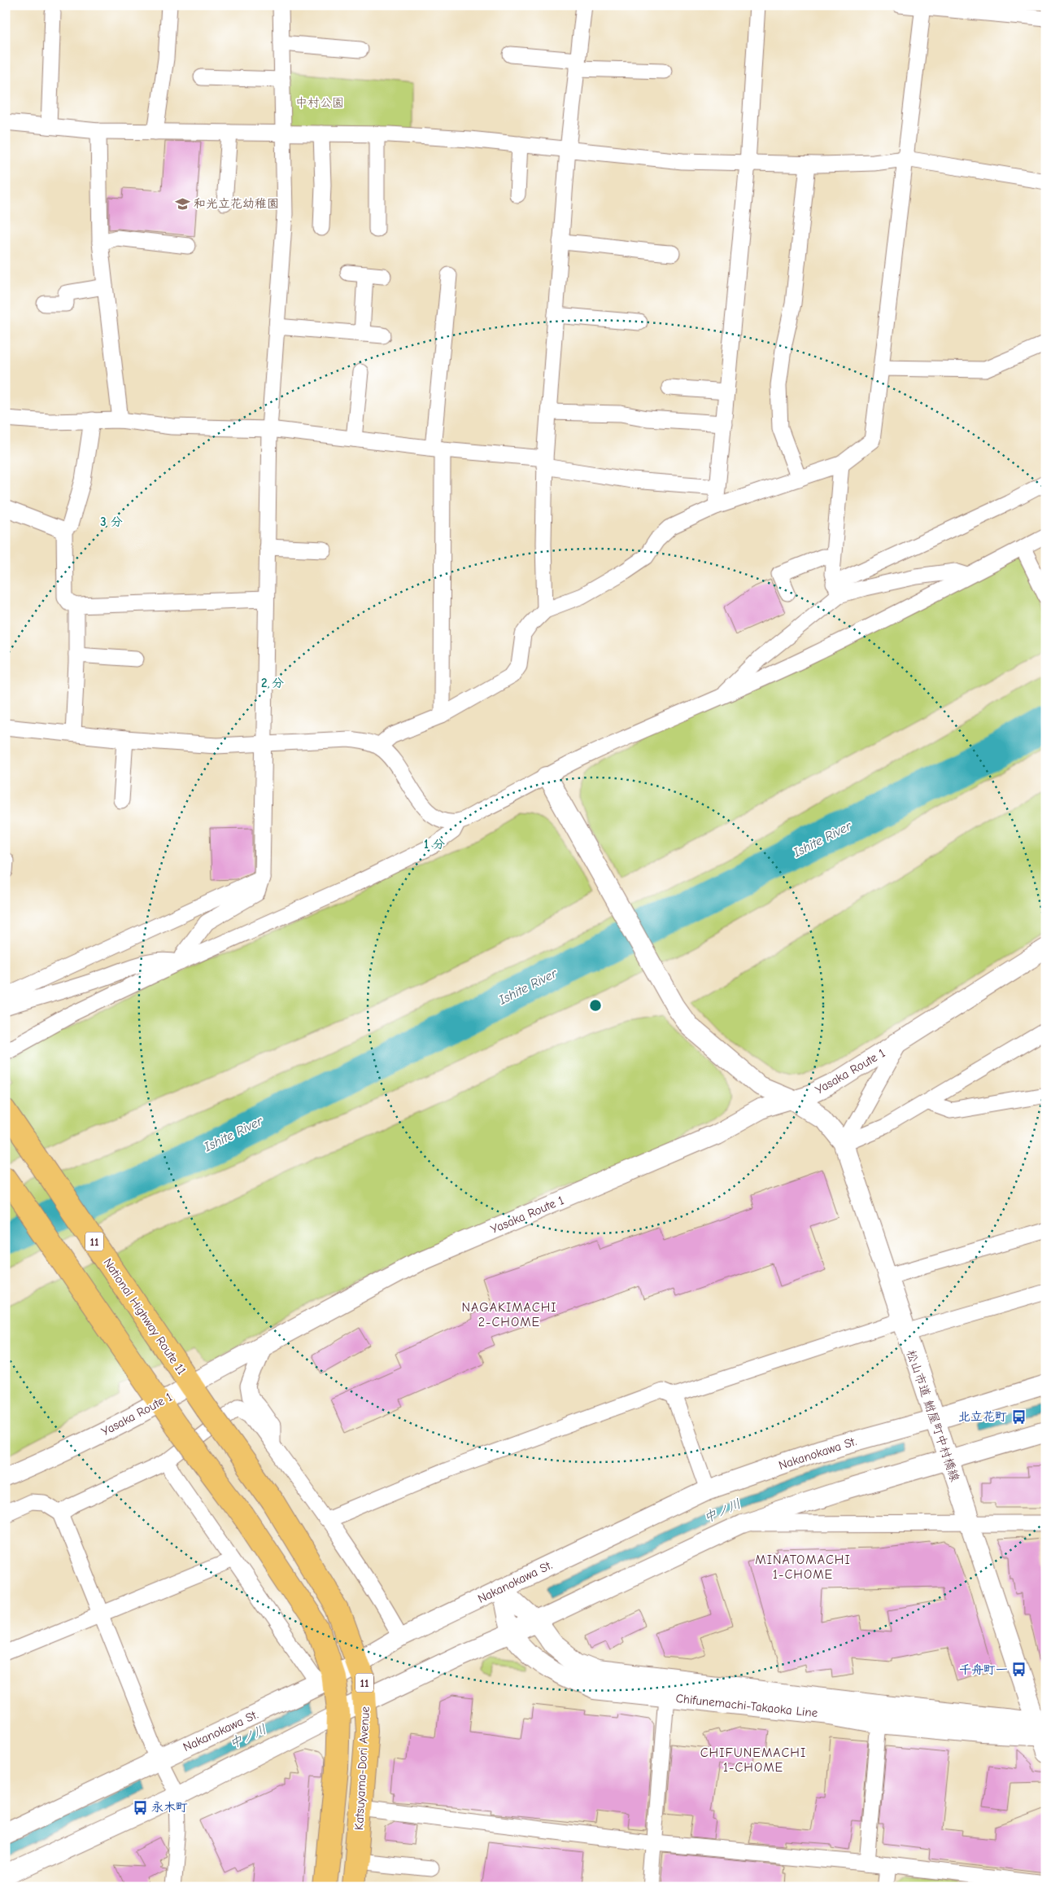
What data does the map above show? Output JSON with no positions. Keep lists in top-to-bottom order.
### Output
{
  "streets": {
    "highway": ["11", "National Highway Route 11", "Katsuyama-Dori Avenue"],
    "street": [
      "Yasaka Route 1",
      "松山市道 鮒屋町中村橋線",
      "Nakanokawa St.",
      "Chifunemachi-Takaoka Line"
    ]
  },
  "crossings": [
    ["Yasaka Route 1", "National Highway Route 11"],
    ["Yasaka Route 1", "松山市道 鮒屋町中村橋線"],
    ["Yasaka Route 1", "Katsuyama-Dori Avenue"],
    ["National Highway Route 11", "Katsuyama-Dori Avenue"],
    ["松山市道 鮒屋町中村橋線", "Nakanokawa St."],
    ["松山市道 鮒屋町中村橋線", "Chifunemachi-Takaoka Line"],
    ["Nakanokawa St.", "Chifunemachi-Takaoka Line"],
    ["Nakanokawa St.", "Katsuyama-Dori Avenue"]
  ],
  "districts": ["NAGAKIMACHI 2-CHOME", "MINATOMACHI 1-CHOME", "CHIFUNEMACHI 1-CHOME"],
  "water": ["Ishite River", "中ノ川"],
  "parks": ["中村公園"],
  "places": {
    "school or university": ["和光立花幼稚園"],
    "bus stop": ["北立花町", "千舟町一", "永木町"]
  },
  "rings": ["3 分", "2 分", "1 分"]
}
